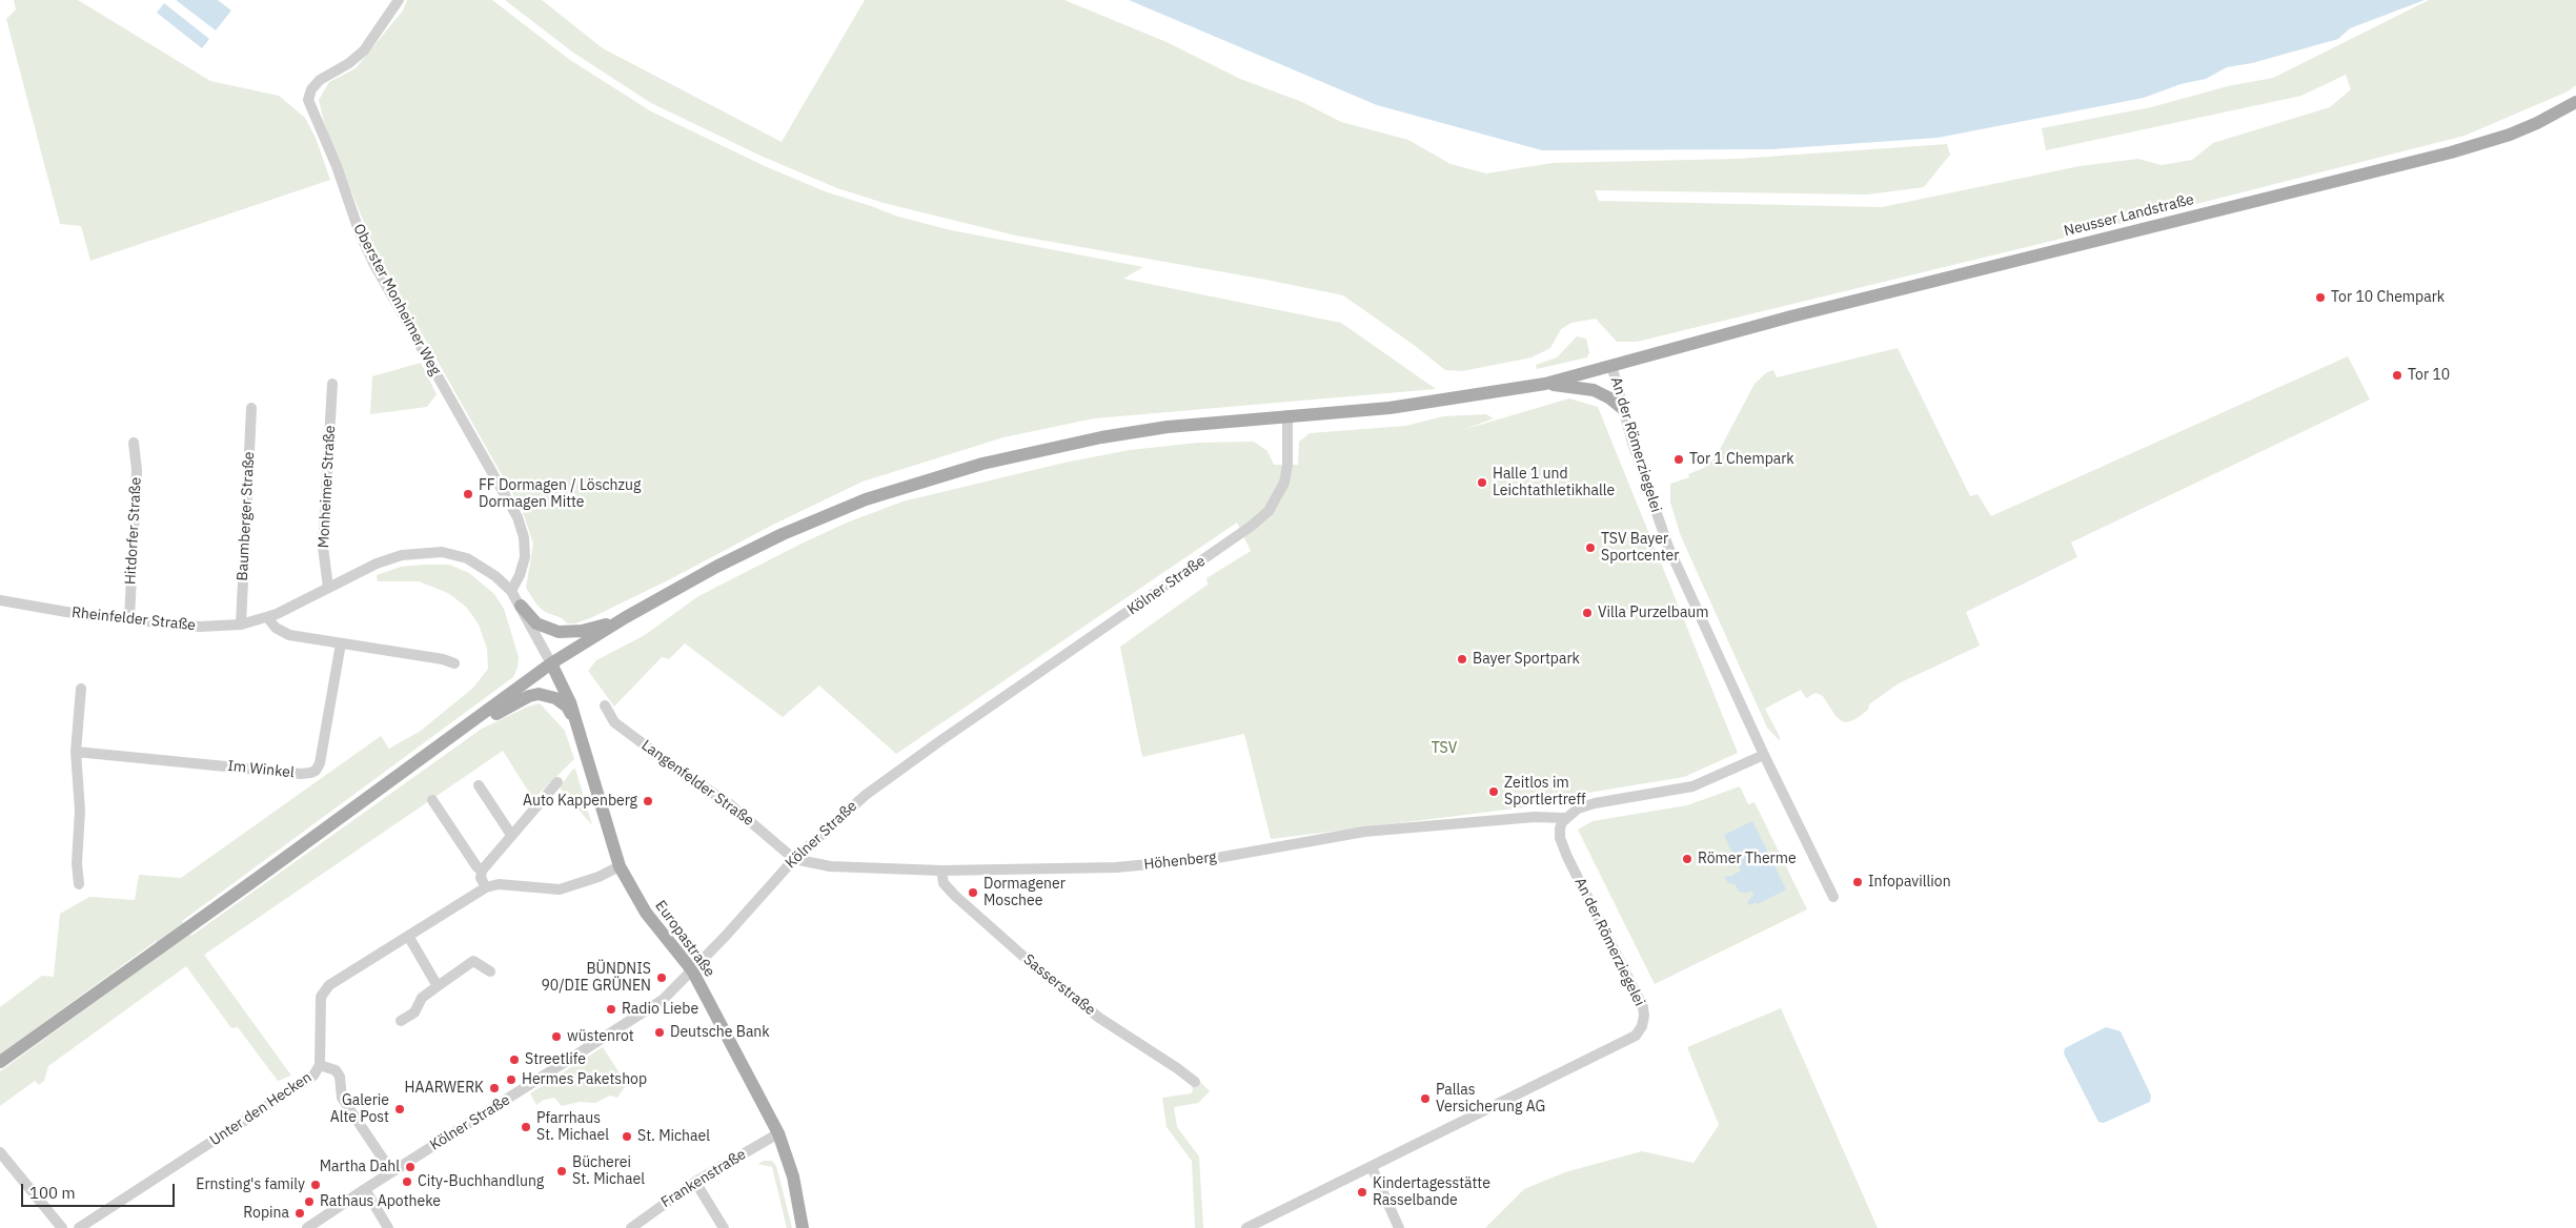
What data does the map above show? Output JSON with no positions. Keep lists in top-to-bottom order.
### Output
{
  "streets": {
    "main road": ["Neusser Landstraße", "Europastraße"],
    "street": [
      "Oberster Monheimer Weg",
      "An der Römerziegelei",
      "Monheimer Straße",
      "Baumberger Straße",
      "Hitdorfer Straße",
      "Kölner Straße",
      "Rheinfelder Straße",
      "Im Winkel",
      "Langenfelder Straße",
      "Höhenberg",
      "Sasserstraße",
      "Unter den Hecken",
      "Frankenstraße"
    ]
  },
  "crossings": [
    ["Neusser Landstraße", "An der Römerziegelei"],
    ["Oberster Monheimer Weg", "Rheinfelder Straße"],
    ["An der Römerziegelei", "Höhenberg"],
    ["Monheimer Straße", "Rheinfelder Straße"],
    ["Baumberger Straße", "Rheinfelder Straße"],
    ["Hitdorfer Straße", "Rheinfelder Straße"],
    ["Kölner Straße", "Langenfelder Straße"],
    ["Kölner Straße", "Höhenberg"],
    ["Kölner Straße", "Europastraße"],
    ["Rheinfelder Straße", "Europastraße"],
    ["Langenfelder Straße", "Höhenberg"],
    ["Höhenberg", "Sasserstraße"],
    ["Europastraße", "Unter den Hecken"],
    ["Europastraße", "Frankenstraße"]
  ],
  "parks": ["TSV"],
  "places": [
    "Tor 10 Chempark",
    "Tor 10",
    "Tor 1 Chempark",
    "Halle 1 und Leichtathletikhalle",
    "FF Dormagen / Löschzug Dormagen Mitte",
    "TSV Bayer Sportcenter",
    "Villa Purzelbaum",
    "Bayer Sportpark",
    "Zeitlos im Sportlertreff",
    "Auto Kappenberg",
    "Römer Therme",
    "Infopavillion",
    "Dormagener Moschee",
    "BÜNDNIS 90/DIE GRÜNEN",
    "Radio Liebe",
    "Deutsche Bank",
    "wüstenrot",
    "Streetlife",
    "Hermes Paketshop",
    "HAARWERK",
    "Pallas Versicherung AG",
    "Galerie Alte Post",
    "Pfarrhaus St. Michael",
    "St. Michael",
    "Martha Dahl",
    "Bücherei St. Michael",
    "City-Buchhandlung",
    "Ernsting's family",
    "Kindertagesstätte Rasselbande",
    "Rathaus Apotheke",
    "Ropina"
  ],
  "scale_bar": "100 m"
}
